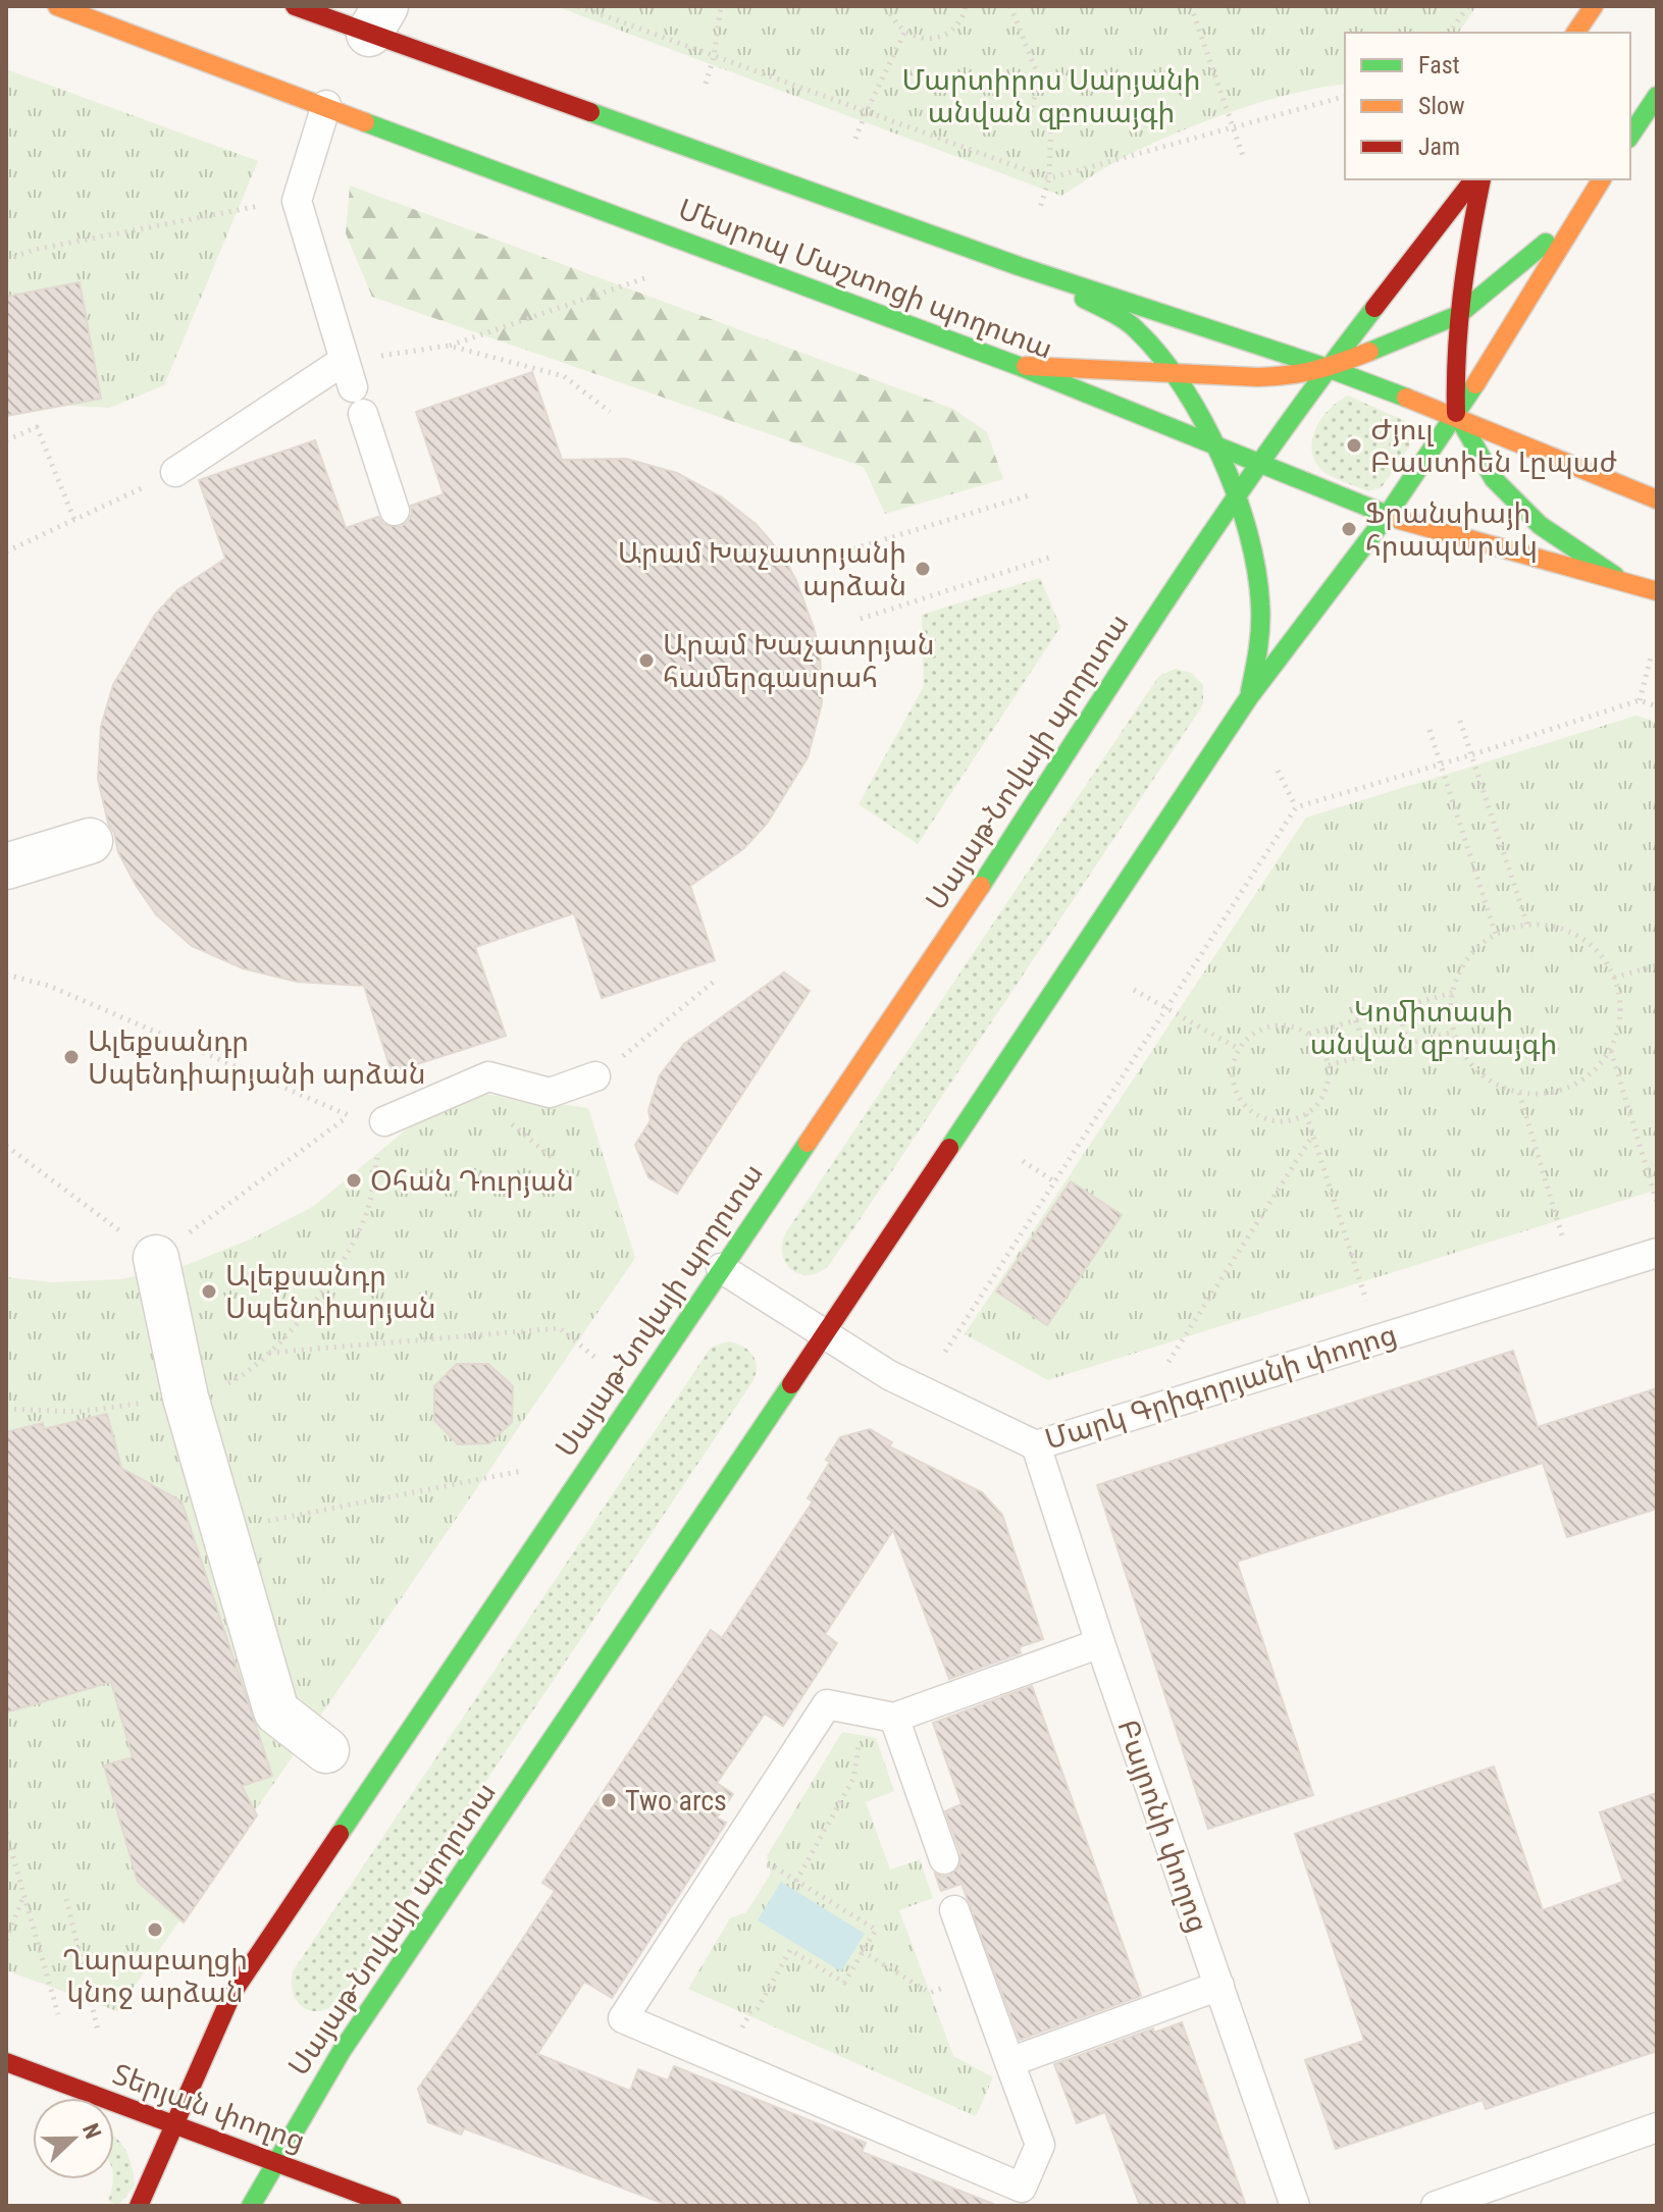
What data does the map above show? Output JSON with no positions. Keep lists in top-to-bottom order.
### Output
{
  "streets": {
    "main road": ["Մեսրոպ Մաշտոցի պողոտա", "Սայաթ-Նովայի պողոտա", "Տերյան փողոց"],
    "lane": ["Մարկ Գրիգորյանի փողոց", "Բայրոնի փողոց"]
  },
  "crossings": [
    ["Մեսրոպ Մաշտոցի պողոտա", "Սայաթ-Նովայի պողոտա"],
    ["Սայաթ-Նովայի պողոտա", "Մարկ Գրիգորյանի փողոց"],
    ["Սայաթ-Նովայի պողոտա", "Տերյան փողոց"],
    ["Մարկ Գրիգորյանի փողոց", "Բայրոնի փողոց"]
  ],
  "parks": ["Մարտիրոս Սարյանի անվան զբոսայգի", "Կոմիտասի անվան զբոսայգի"],
  "places": [
    "Ժյուլ Բաստիեն Լըպաժ",
    "Ֆրանսիայի հրապարակ",
    "Արամ Խաչատրյանի արձան",
    "Արամ Խաչատրյան համերգասրահ",
    "Ալեքսանդր Սպենդիարյանի արձան",
    "Օհան Դուրյան",
    "Ալեքսանդր Սպենդիարյան",
    "Two arcs",
    "Ղարաբաղցի կնոջ արձան"
  ],
  "legend": ["Fast", "Slow", "Jam"],
  "north": "right"
}
